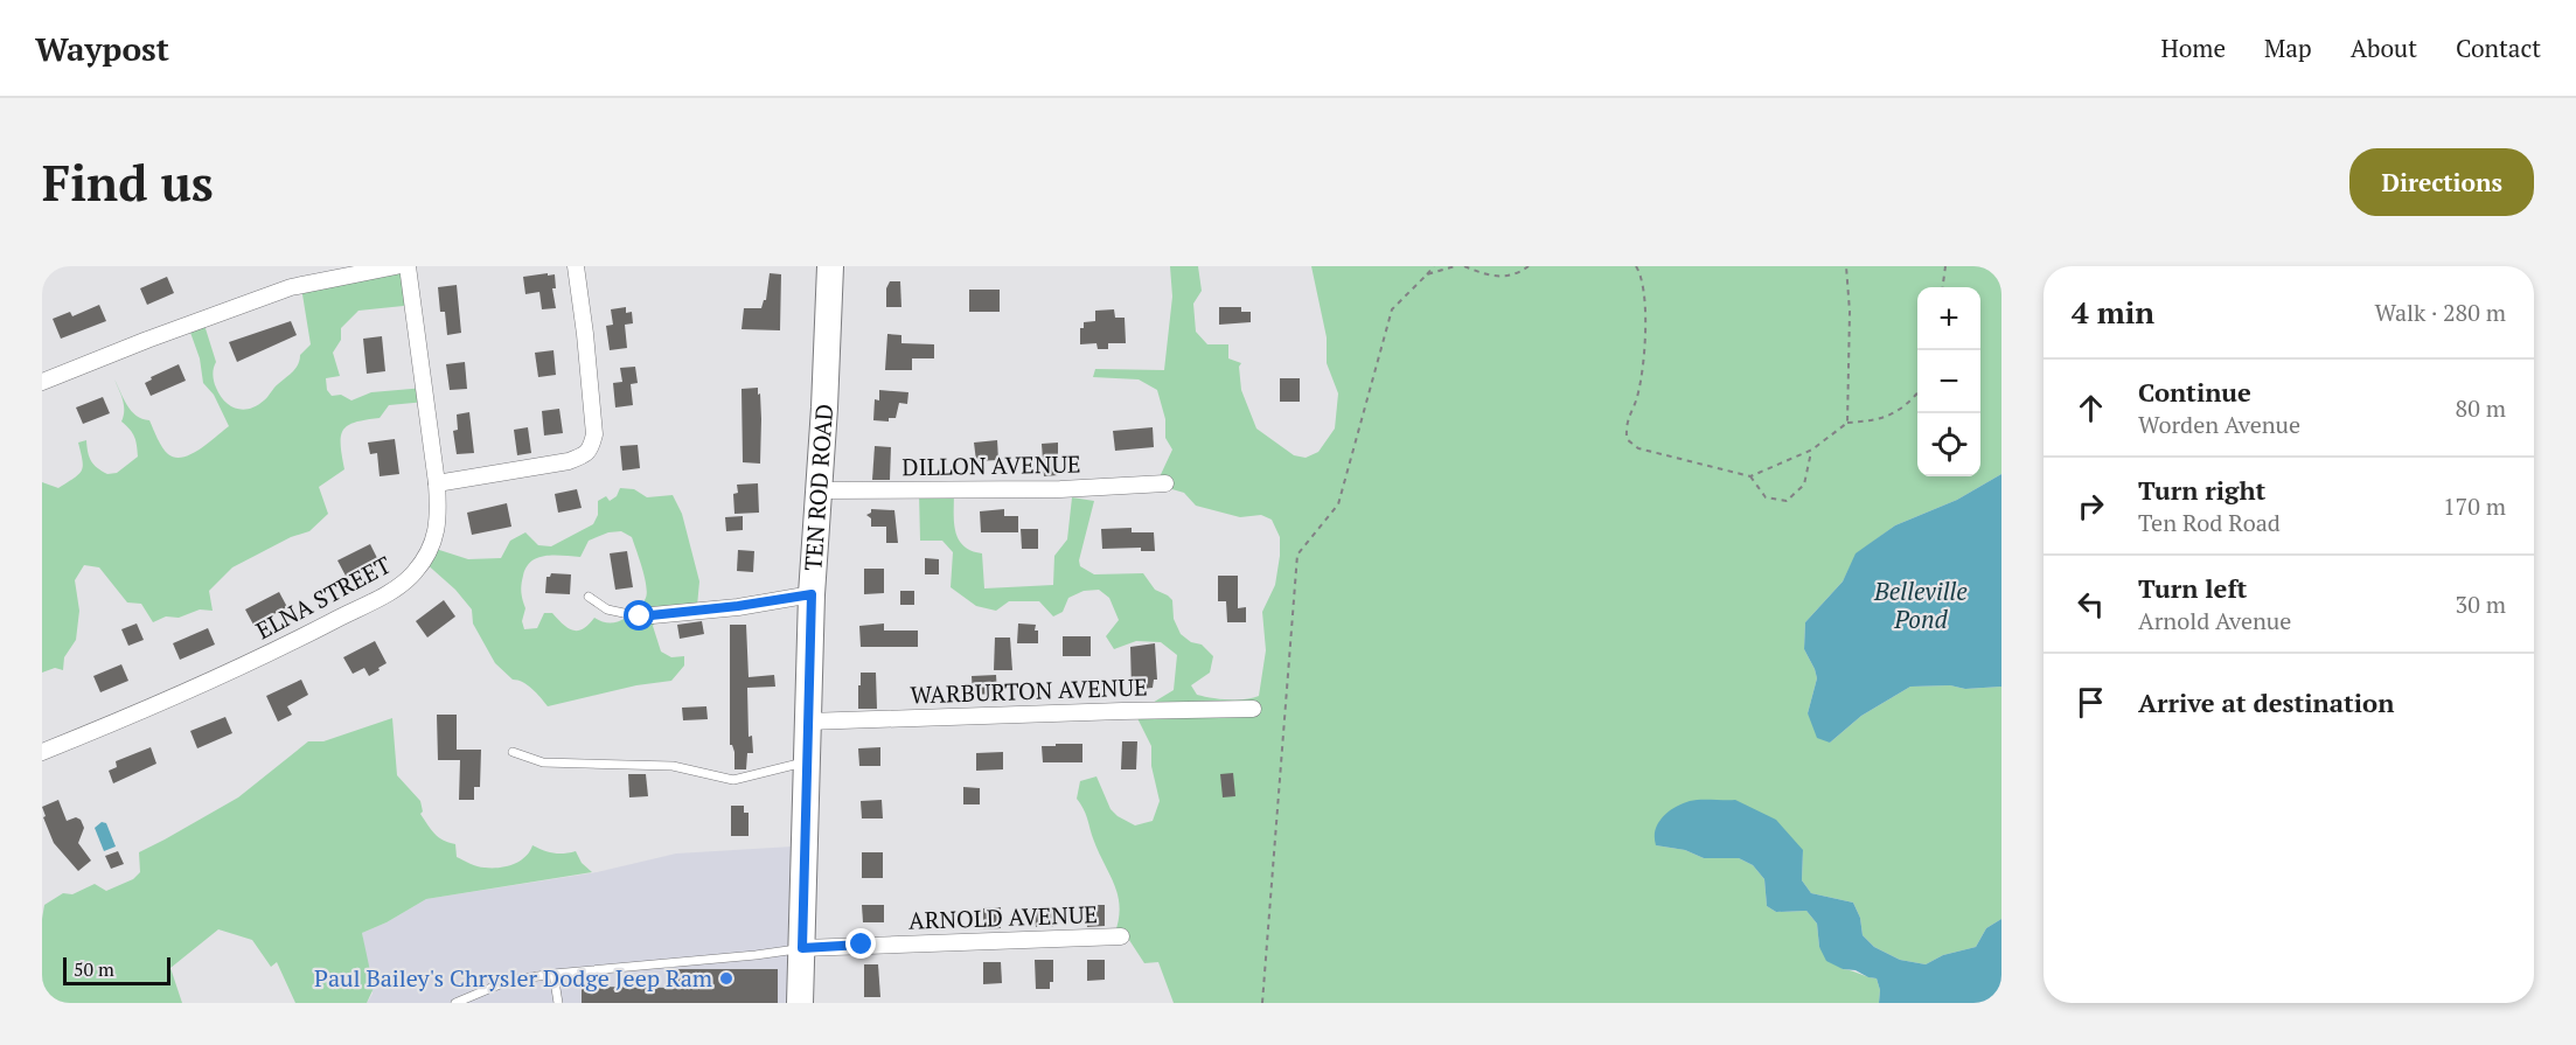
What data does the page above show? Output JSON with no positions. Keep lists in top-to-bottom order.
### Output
{
  "streets": {
    "main road": ["TEN ROD ROAD"],
    "street": [
      "DILLON AVENUE",
      "ELNA STREET",
      "WARBURTON AVENUE",
      "ARNOLD AVENUE"
    ]
  },
  "crossings": [
    ["DILLON AVENUE", "TEN ROD ROAD"],
    ["TEN ROD ROAD", "WARBURTON AVENUE"],
    ["TEN ROD ROAD", "ARNOLD AVENUE"]
  ],
  "water": ["Belleville Pond"],
  "places": ["Paul Bailey's Chrysler Dodge Jeep Ram"],
  "scale_bar": "50 m",
  "page": {
    "header": "Waypost",
    "nav": [
      "Home",
      "Map",
      "About",
      "Contact"
    ],
    "buttons": "Directions",
    "title": "Find us",
    "heading": ["4 min", "Walk · 280 m"],
    "map_buttons": ["+", "−"],
    "list": [
      ["Continue", "Worden Avenue", "80 m"],
      ["Turn right", "Ten Rod Road", "170 m"],
      ["Turn left", "Arnold Avenue", "30 m"],
      "Arrive at destination"
    ],
    "scale": "50 m"
  }
}
